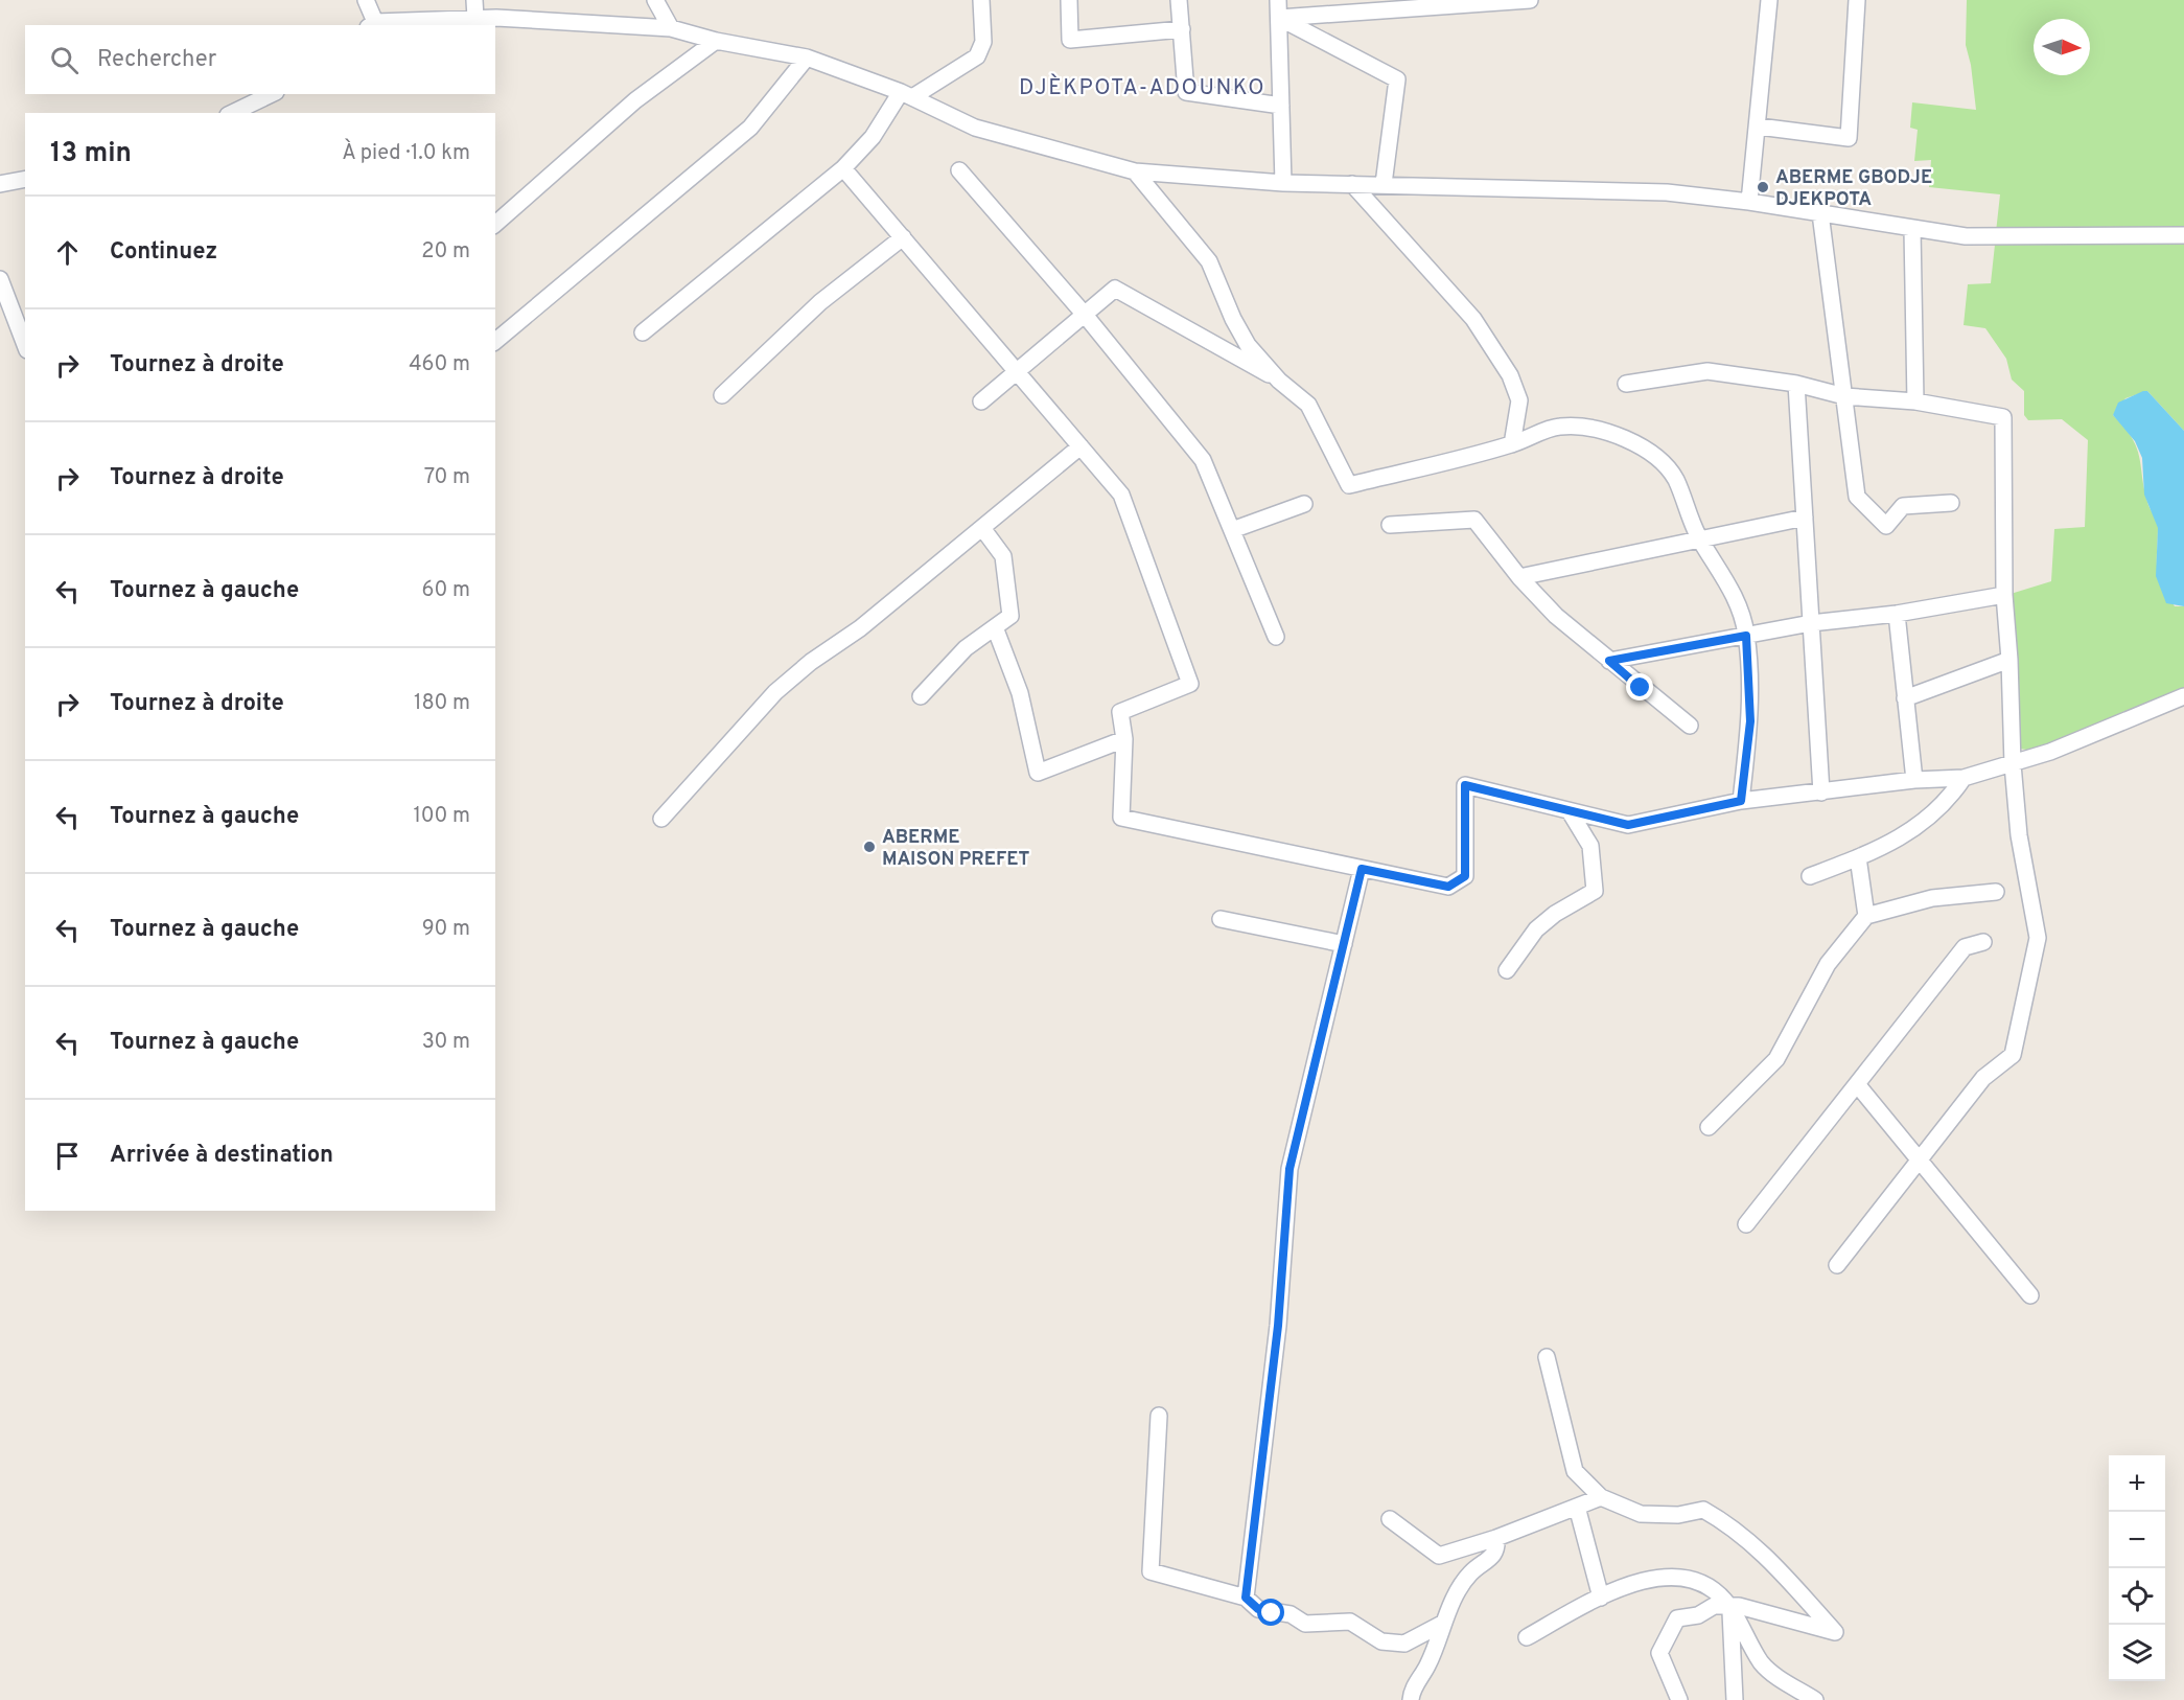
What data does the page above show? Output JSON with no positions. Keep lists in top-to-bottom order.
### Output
{
  "districts": ["DJÈKPOTA-ADOUNKO"],
  "places": ["ABERME GBODJE DJEKPOTA", "ABERME MAISON PREFET"],
  "north": "right",
  "page": {
    "search": "Rechercher",
    "heading": ["13 min", "À pied · 1.0 km"],
    "list": [
      ["Continuez", "20 m"],
      ["Tournez à droite", "460 m"],
      ["Tournez à droite", "70 m"],
      ["Tournez à gauche", "60 m"],
      ["Tournez à droite", "180 m"],
      ["Tournez à gauche", "100 m"],
      ["Tournez à gauche", "90 m"],
      ["Tournez à gauche", "30 m"],
      "Arrivée à destination"
    ],
    "map_buttons": ["+", "−"]
  }
}
